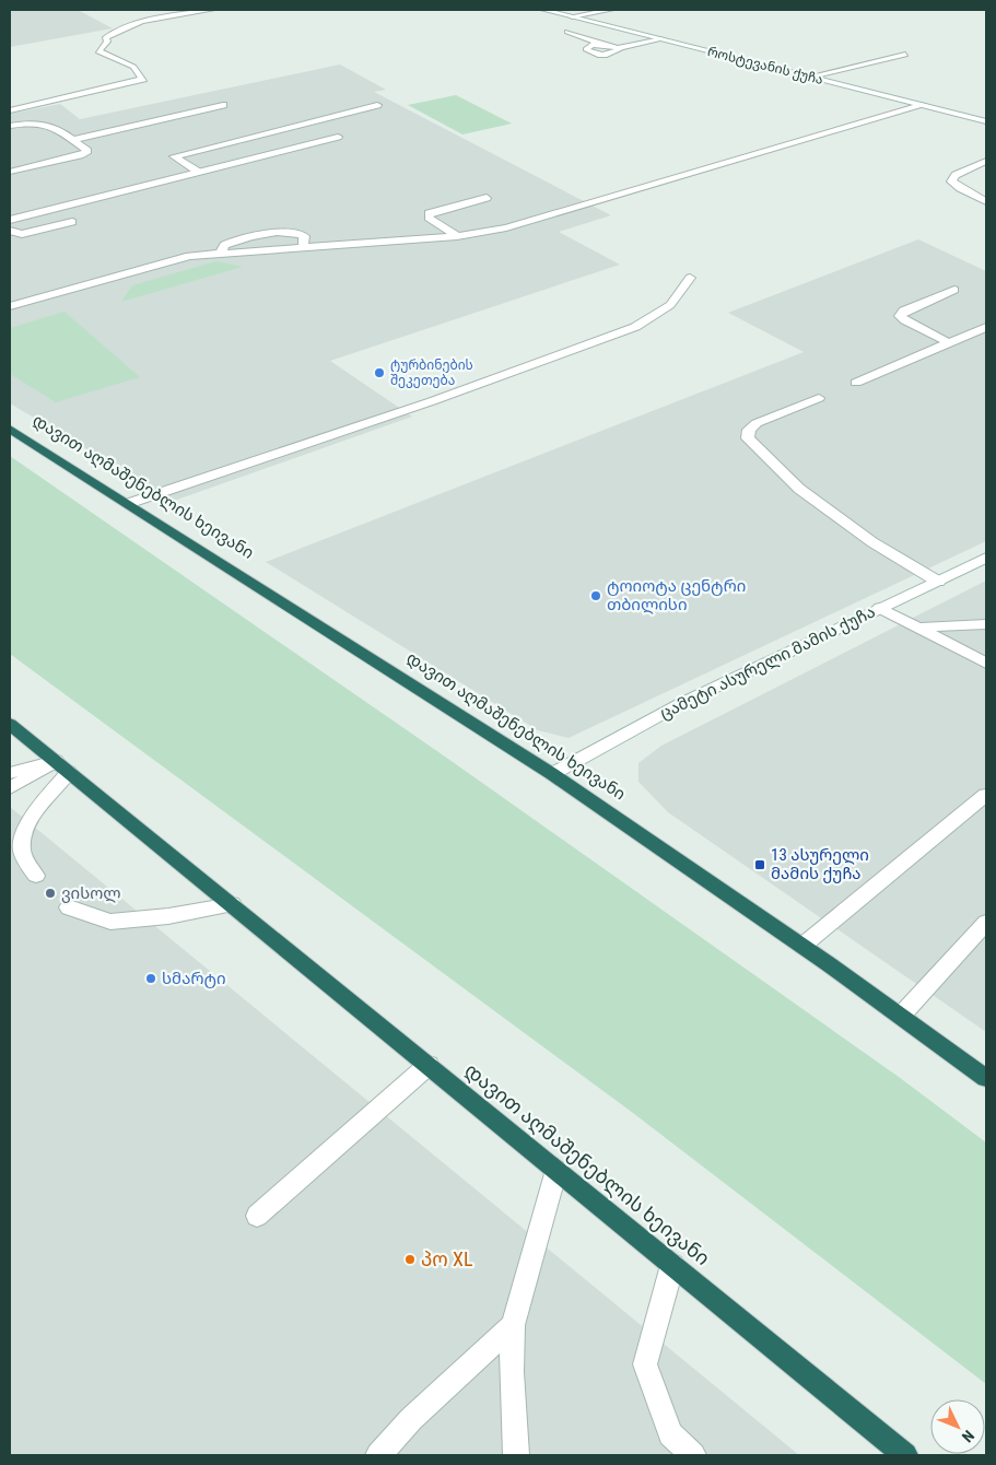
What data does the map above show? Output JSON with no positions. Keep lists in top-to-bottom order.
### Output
{
  "streets": {
    "highway": ["დავით აღმაშენებლის ხეივანი"],
    "street": ["როსტევანის ქუჩა", "ცამეტი ასურელი მამის ქუჩა"]
  },
  "crossings": [
    ["დავით აღმაშენებლის ხეივანი", "ცამეტი ასურელი მამის ქუჩა"]
  ],
  "places": {
    "other": [
      "ტურბინების შეკეთება",
      "ტოიოტა ცენტრი თბილისი",
      "ვისოლ",
      "სმარტი",
      "პო XL"
    ],
    "transit": ["13 ასურელი მამის ქუჩა"]
  },
  "north": "bottom right"
}
